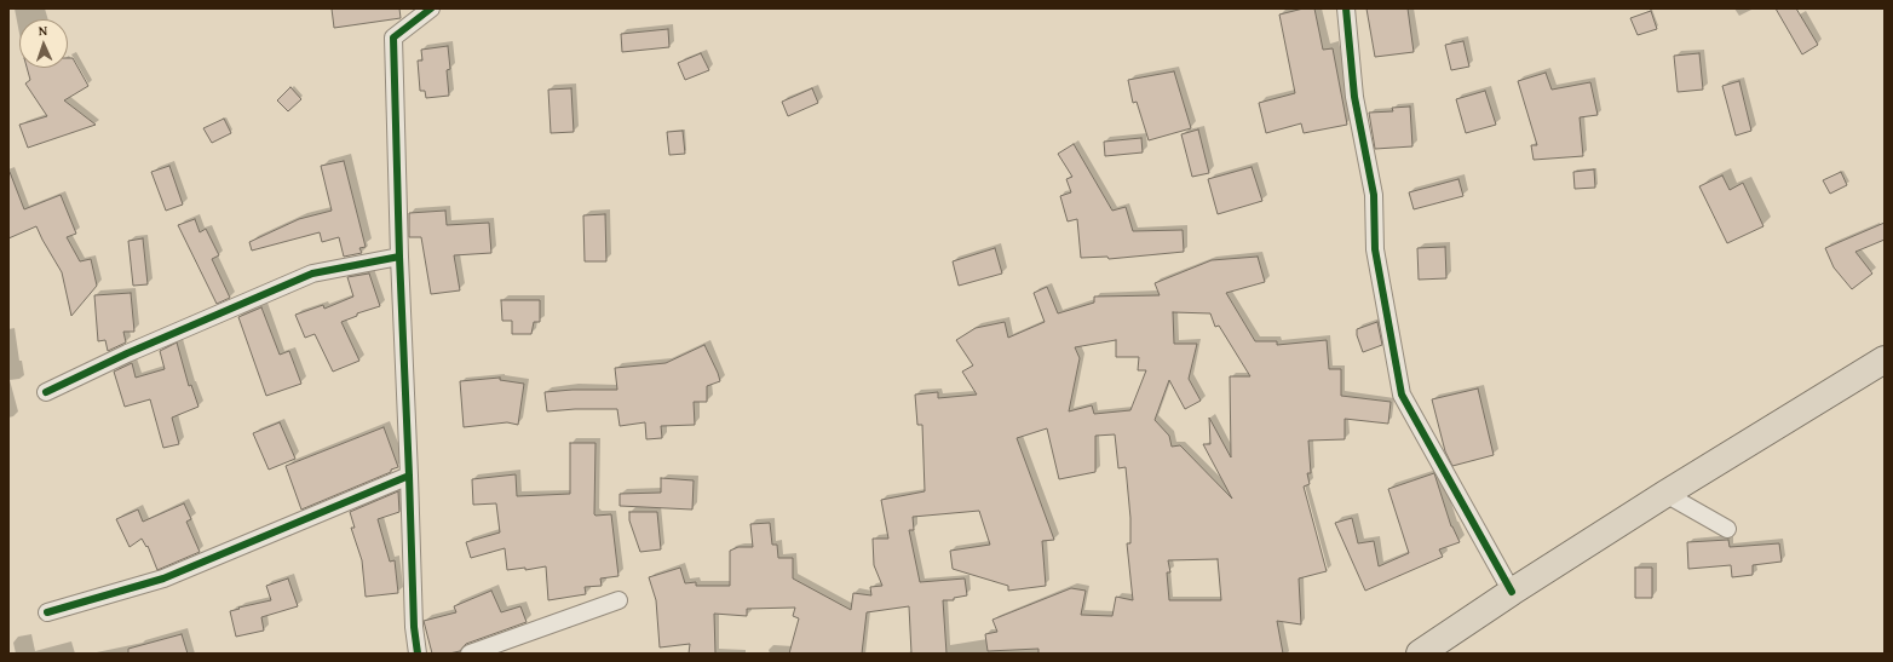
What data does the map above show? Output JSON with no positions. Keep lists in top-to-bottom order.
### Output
{
  "north": "top"
}
